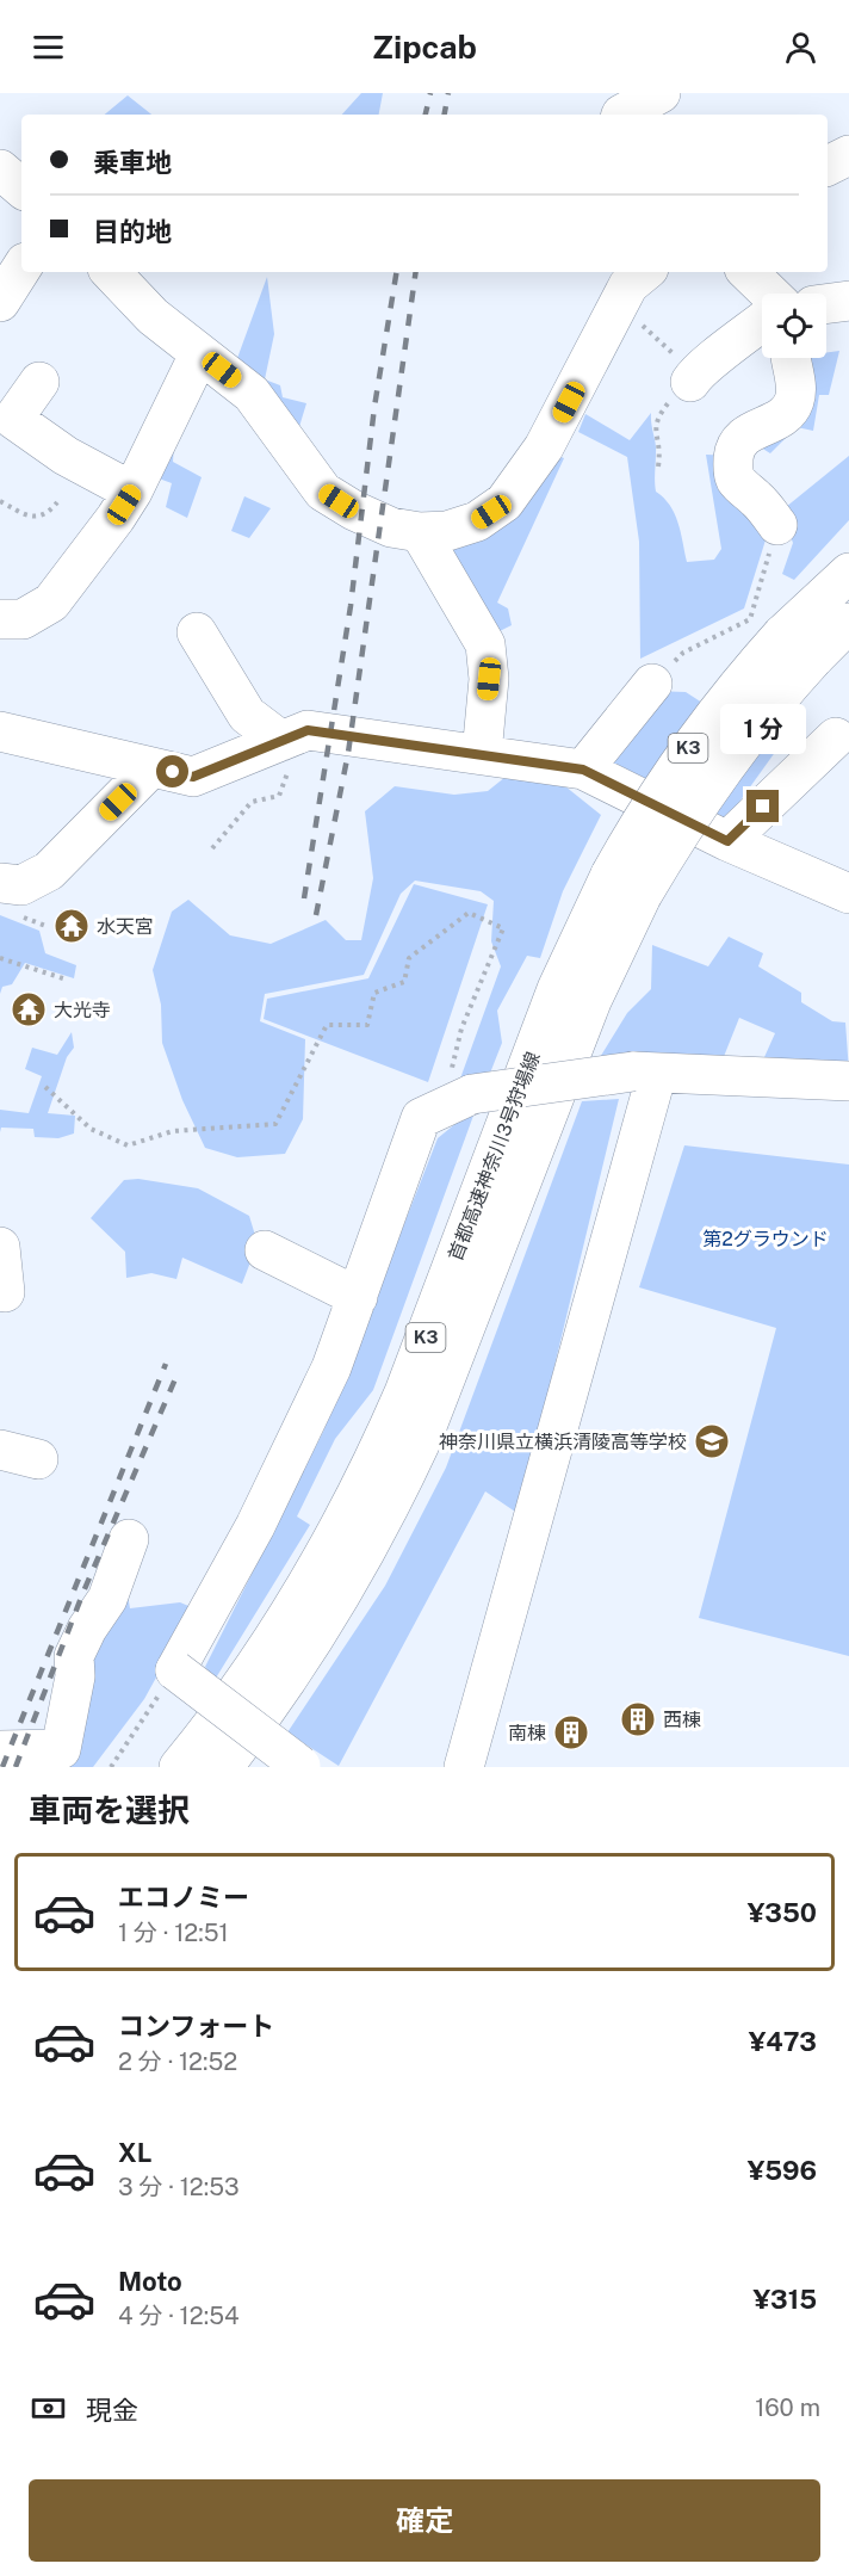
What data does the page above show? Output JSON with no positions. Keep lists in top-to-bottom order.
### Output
{
  "streets": {
    "main road": ["K3", "首都高速神奈川3号狩場線"]
  },
  "parks": ["第2グラウンド"],
  "places": {
    "temple": ["水天宮", "大光寺"],
    "school or university": ["神奈川県立横浜清陵高等学校"],
    "building": ["西棟", "南棟"]
  },
  "page": {
    "header": "Zipcab",
    "banner": ["乗車地", "目的地"],
    "bubble": "1 分",
    "heading": "車両を選択",
    "list": [
      {
        "name": "エコノミー",
        "note": "1 分 · 12:51",
        "value": "¥350"
      },
      {
        "name": "コンフォート",
        "note": "2 分 · 12:52",
        "value": "¥473"
      },
      {
        "name": "XL",
        "note": "3 分 · 12:53",
        "value": "¥596"
      },
      {
        "name": "Moto",
        "note": "4 分 · 12:54",
        "value": "¥315"
      }
    ],
    "pay": ["現金", "160 m"],
    "buttons": "確定"
  }
}
